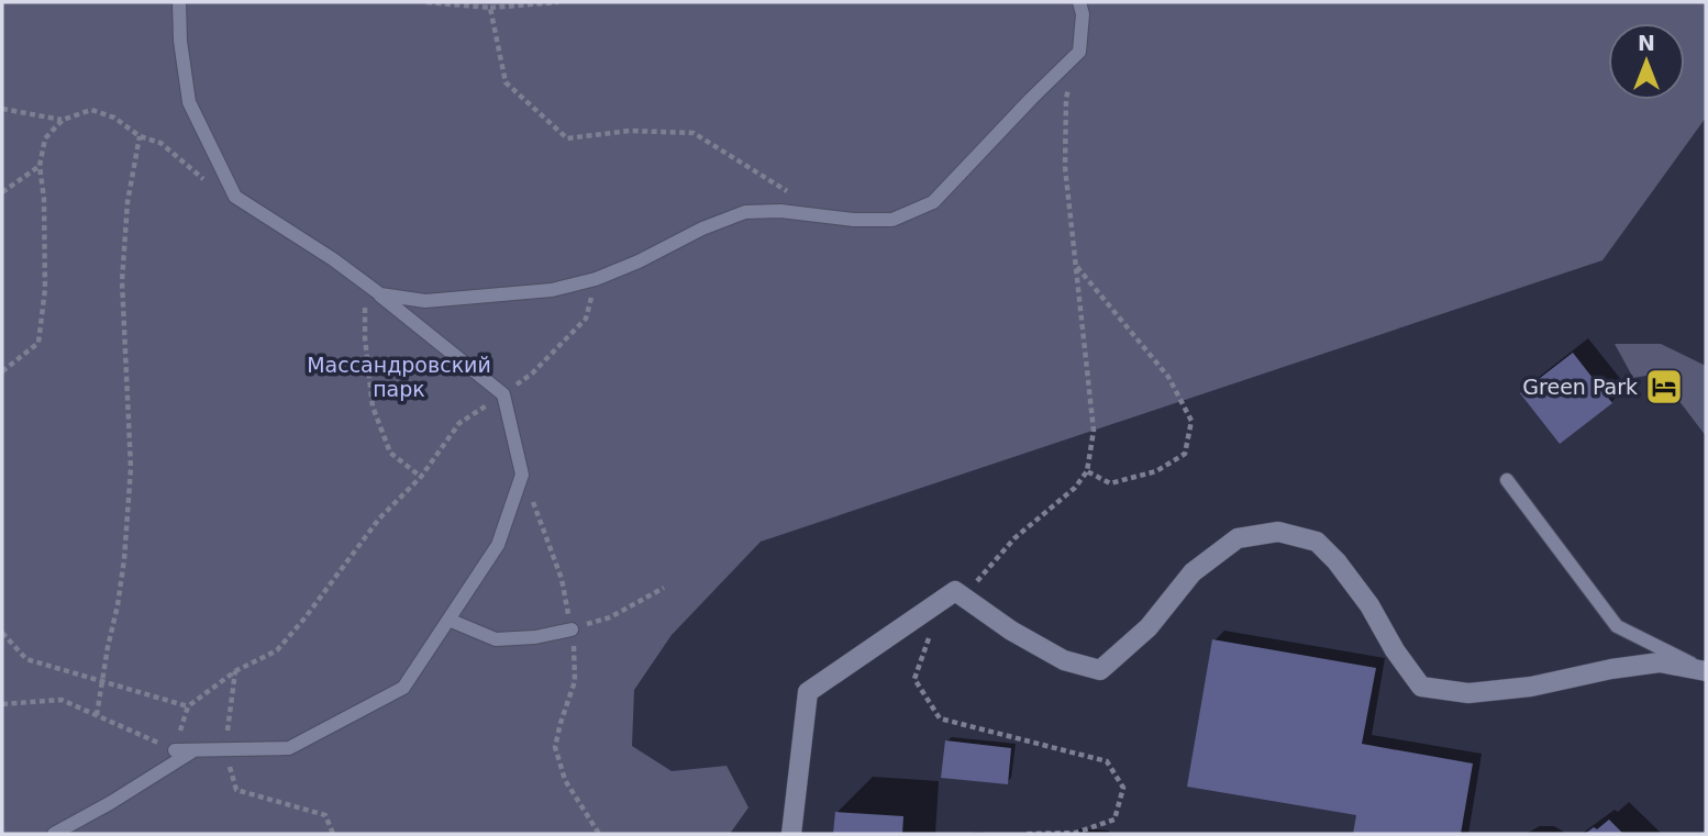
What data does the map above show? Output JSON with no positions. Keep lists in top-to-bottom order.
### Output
{
  "parks": ["Массандровский парк"],
  "places": {
    "hotel": ["Green Park"]
  },
  "north": "top"
}
